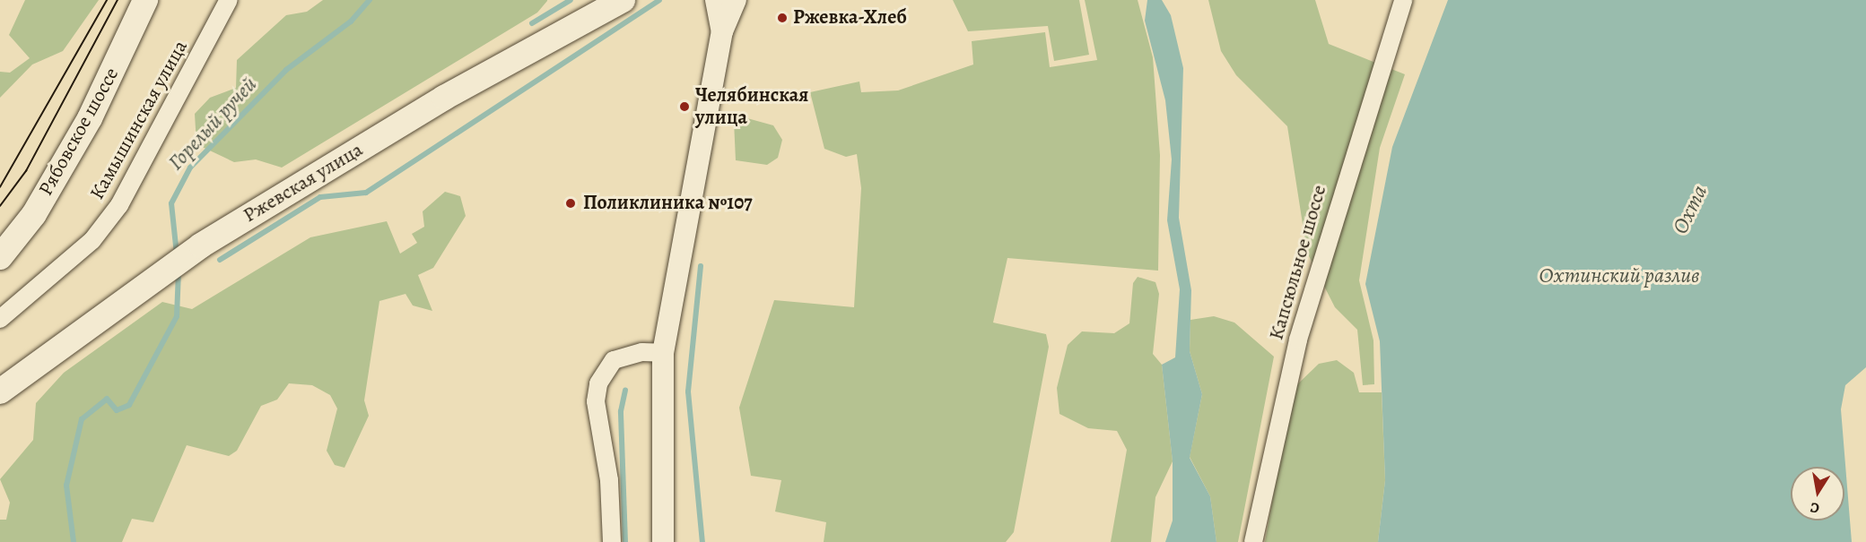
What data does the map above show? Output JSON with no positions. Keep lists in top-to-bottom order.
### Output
{
  "streets": {
    "main road": ["Рябовское шоссе", "Ржевская улица"],
    "street": ["Камышинская улица", "Капсюльное шоссе"]
  },
  "water": ["Горелый ручей", "Охта", "Охтинский разлив"],
  "places": ["Ржевка-Хлеб", "Челябинская улица", "Поликлиника №107"],
  "north": "bottom"
}
